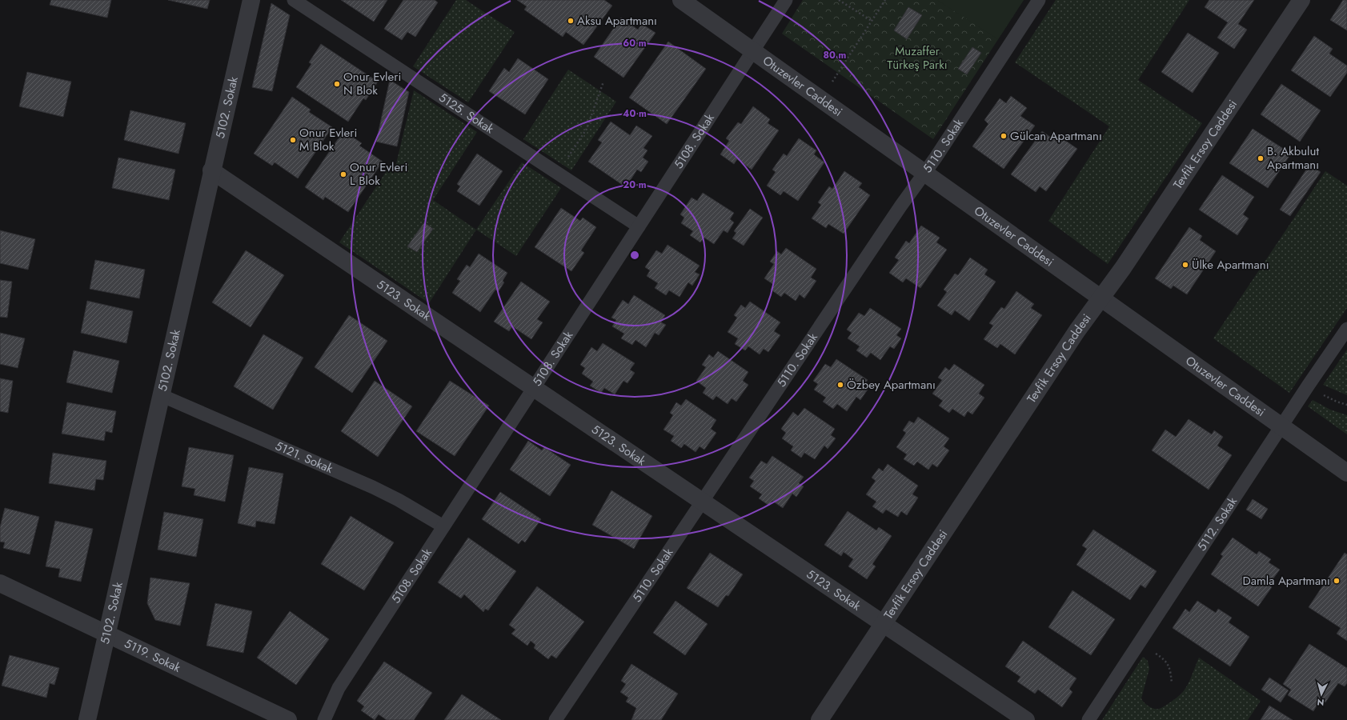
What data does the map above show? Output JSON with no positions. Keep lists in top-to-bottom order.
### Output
{
  "streets": {
    "street": [
      "Otuzevler Caddesi",
      "5102. Sokak",
      "Tevfik Ersoy Caddesi",
      "5123. Sokak",
      "5119. Sokak"
    ],
    "lane": [
      "5125. Sokak",
      "5108. Sokak",
      "5110. Sokak",
      "5121. Sokak",
      "5112. Sokak"
    ]
  },
  "crossings": [
    ["Otuzevler Caddesi", "5108. Sokak"],
    ["Otuzevler Caddesi", "Tevfik Ersoy Caddesi"],
    ["Otuzevler Caddesi", "5110. Sokak"],
    ["Otuzevler Caddesi", "5112. Sokak"],
    ["5102. Sokak", "5123. Sokak"],
    ["5102. Sokak", "5121. Sokak"],
    ["5102. Sokak", "5119. Sokak"],
    ["5125. Sokak", "5108. Sokak"],
    ["5108. Sokak", "5123. Sokak"],
    ["5108. Sokak", "5121. Sokak"],
    ["Tevfik Ersoy Caddesi", "5123. Sokak"],
    ["5110. Sokak", "5123. Sokak"]
  ],
  "parks": ["Muzaffer Türkeş Parkı"],
  "places": [
    "Aksu Apartmanı",
    "Onur Evleri N Blok",
    "Gülcan Apartmanı",
    "Onur Evleri M Blok",
    "B. Akbulut Apartmanı",
    "Onur Evleri L Blok",
    "Ülke Apartmanı",
    "Özbey Apartmanı",
    "Damla Apartmanı"
  ],
  "north": "bottom",
  "rings": [
    "60 m",
    "80 m",
    "40 m",
    "20 m"
  ]
}
